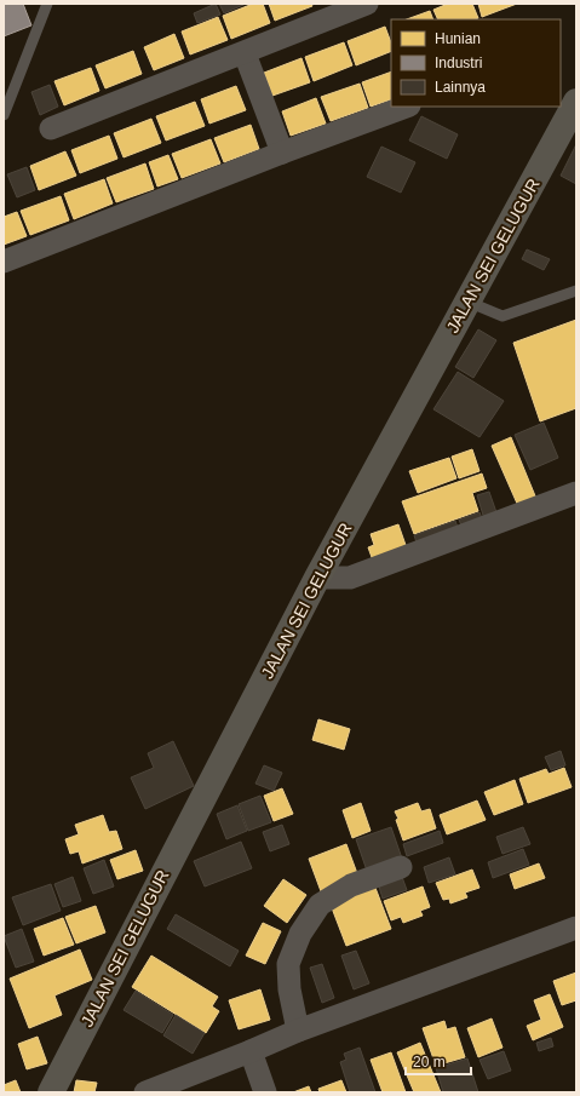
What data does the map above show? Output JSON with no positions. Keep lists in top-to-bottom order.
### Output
{
  "streets": {
    "main road": ["JALAN SEI GELUGUR"]
  },
  "legend": ["Hunian", "Industri", "Lainnya"],
  "scale_bar": "20 m"
}
